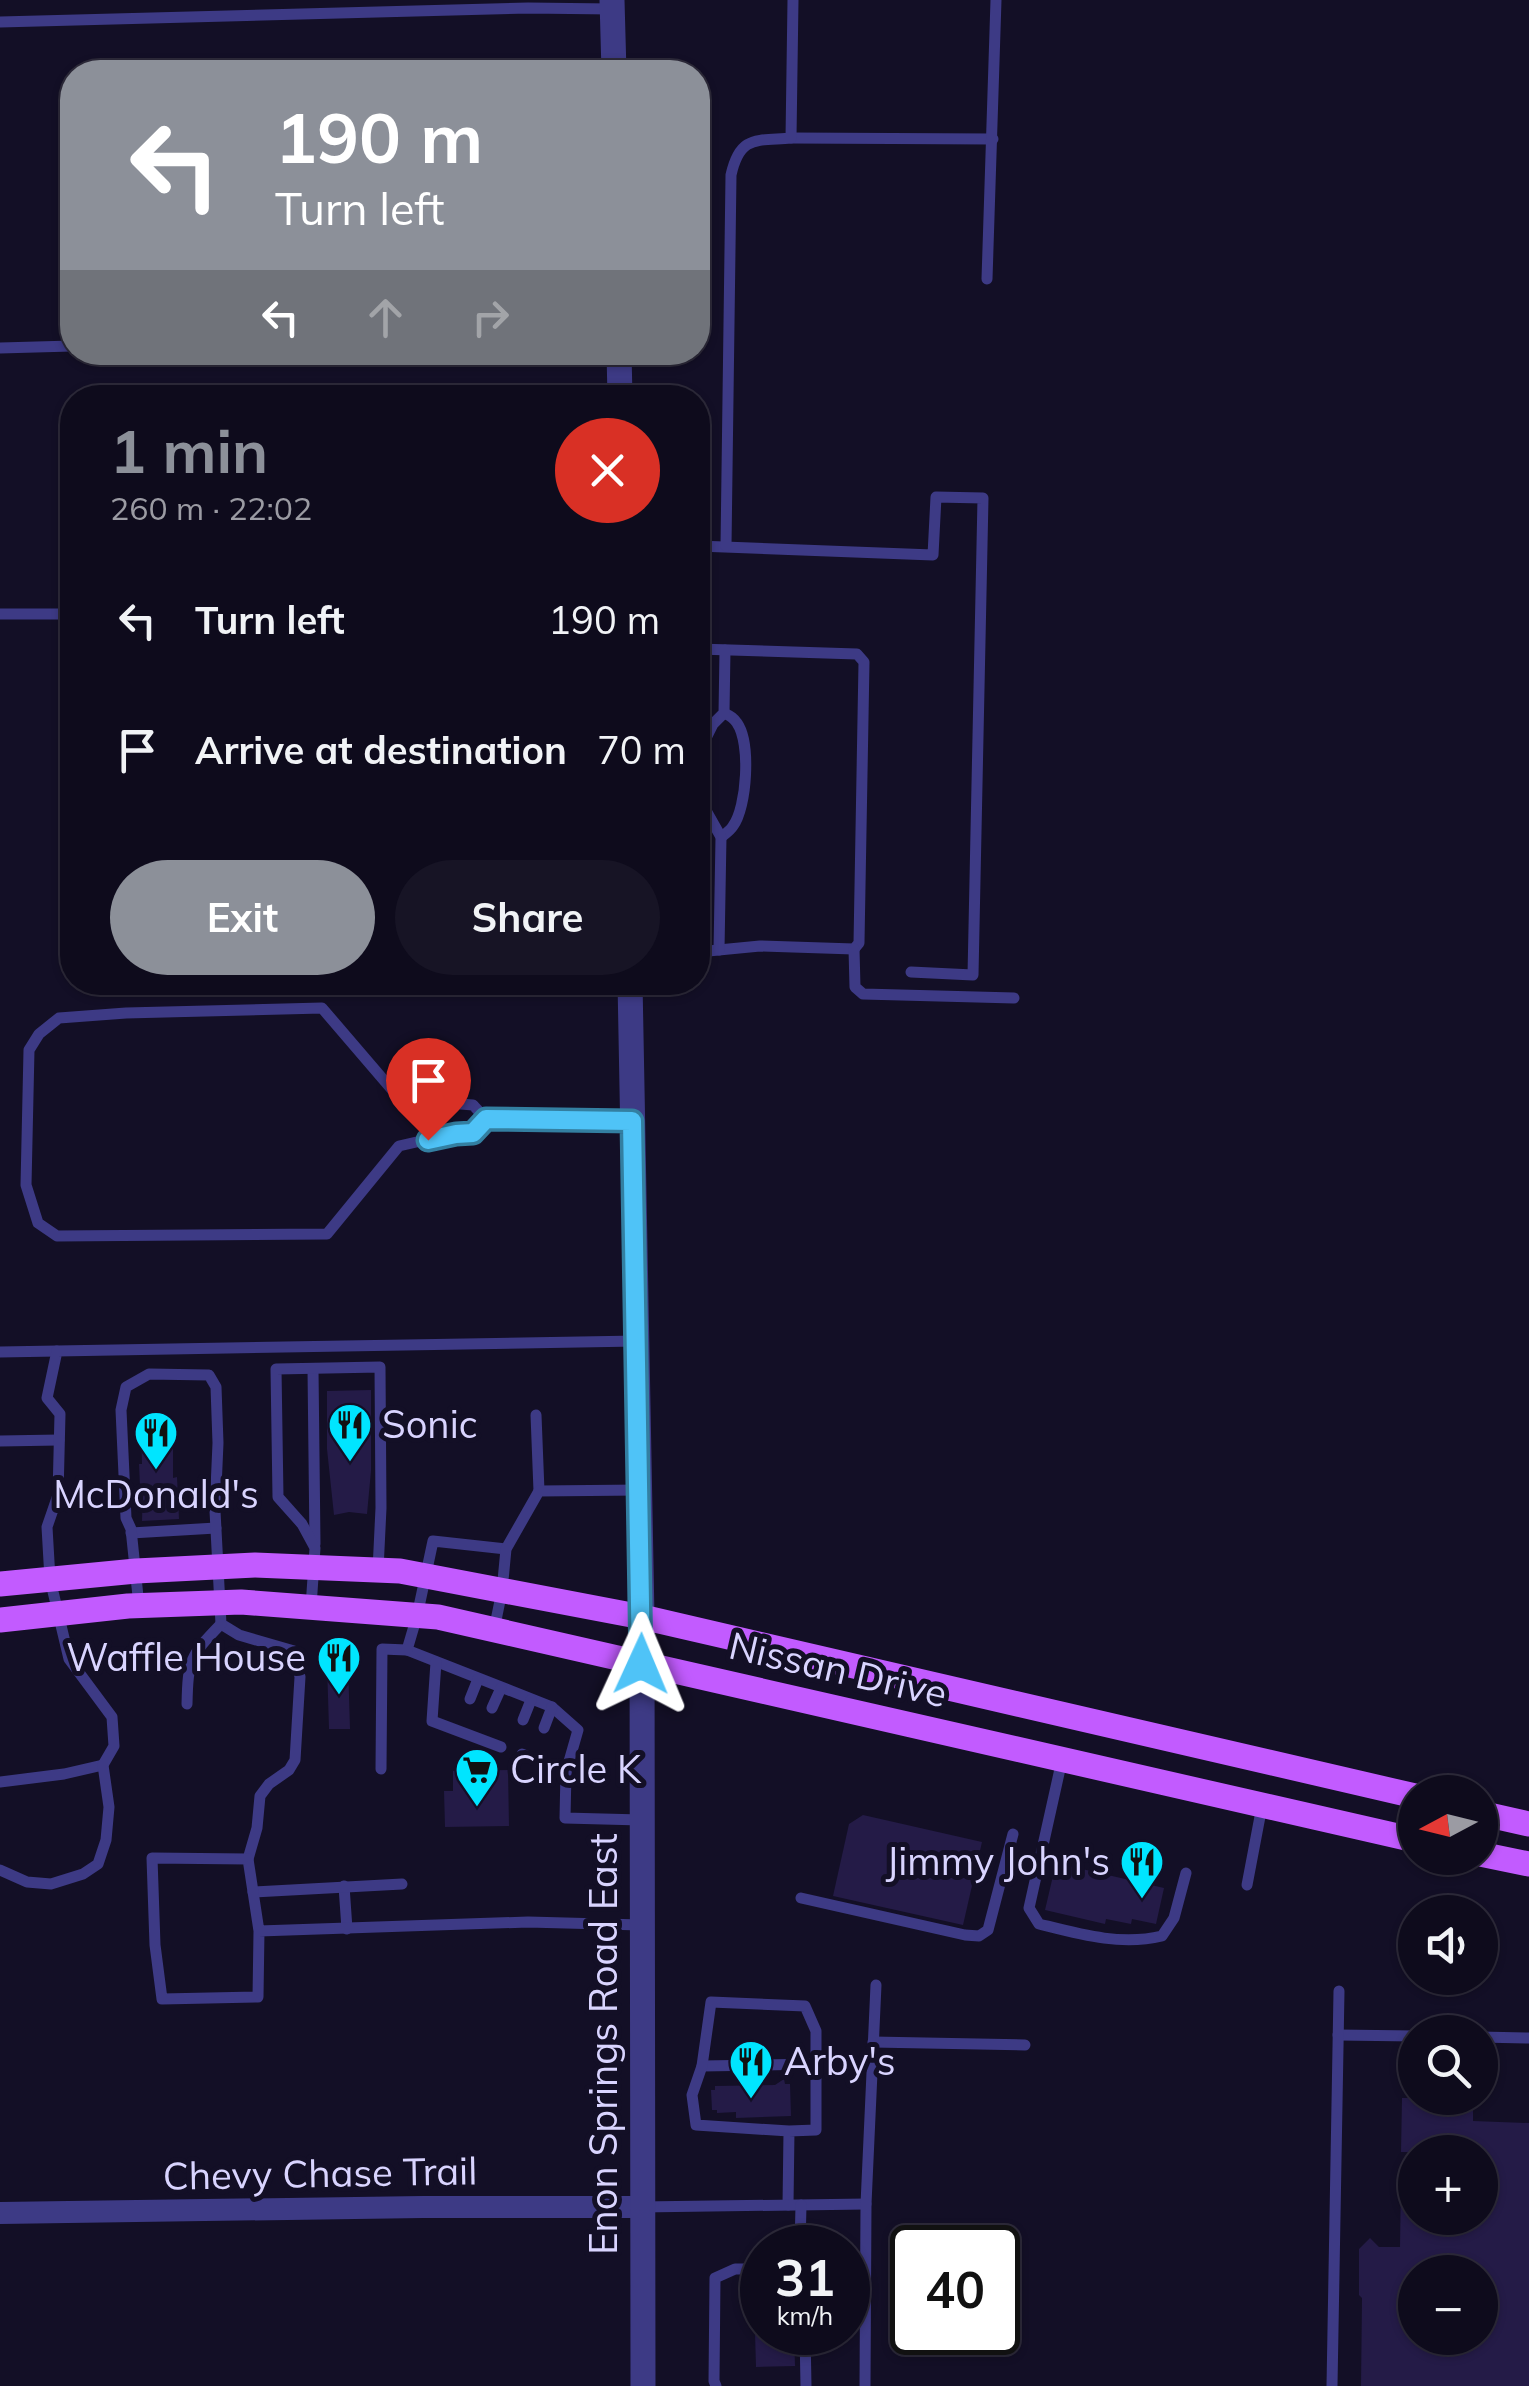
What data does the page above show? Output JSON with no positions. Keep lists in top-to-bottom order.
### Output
{
  "streets": {
    "main road": ["Nissan Drive"],
    "street": ["Enon Springs Road East", "Chevy Chase Trail"]
  },
  "crossings": [
    ["Nissan Drive", "Enon Springs Road East"],
    ["Enon Springs Road East", "Chevy Chase Trail"]
  ],
  "places": {
    "restaurant": [
      "Sonic",
      "McDonald's",
      "Waffle House",
      "Jimmy John's",
      "Arby's"
    ],
    "supermarket": ["Circle K"]
  },
  "north": "left",
  "page": {
    "turn": ["190 m", "Turn left"],
    "heading": ["1 min", "260 m · 22:02"],
    "list": [
      {
        "name": "Turn left",
        "value": "190 m"
      },
      {
        "name": "Arrive at destination",
        "value": "70 m"
      }
    ],
    "buttons": ["Exit", "Share"],
    "map_buttons": ["+", "−"],
    "speed": "31 km/h",
    "limit": "40"
  }
}
